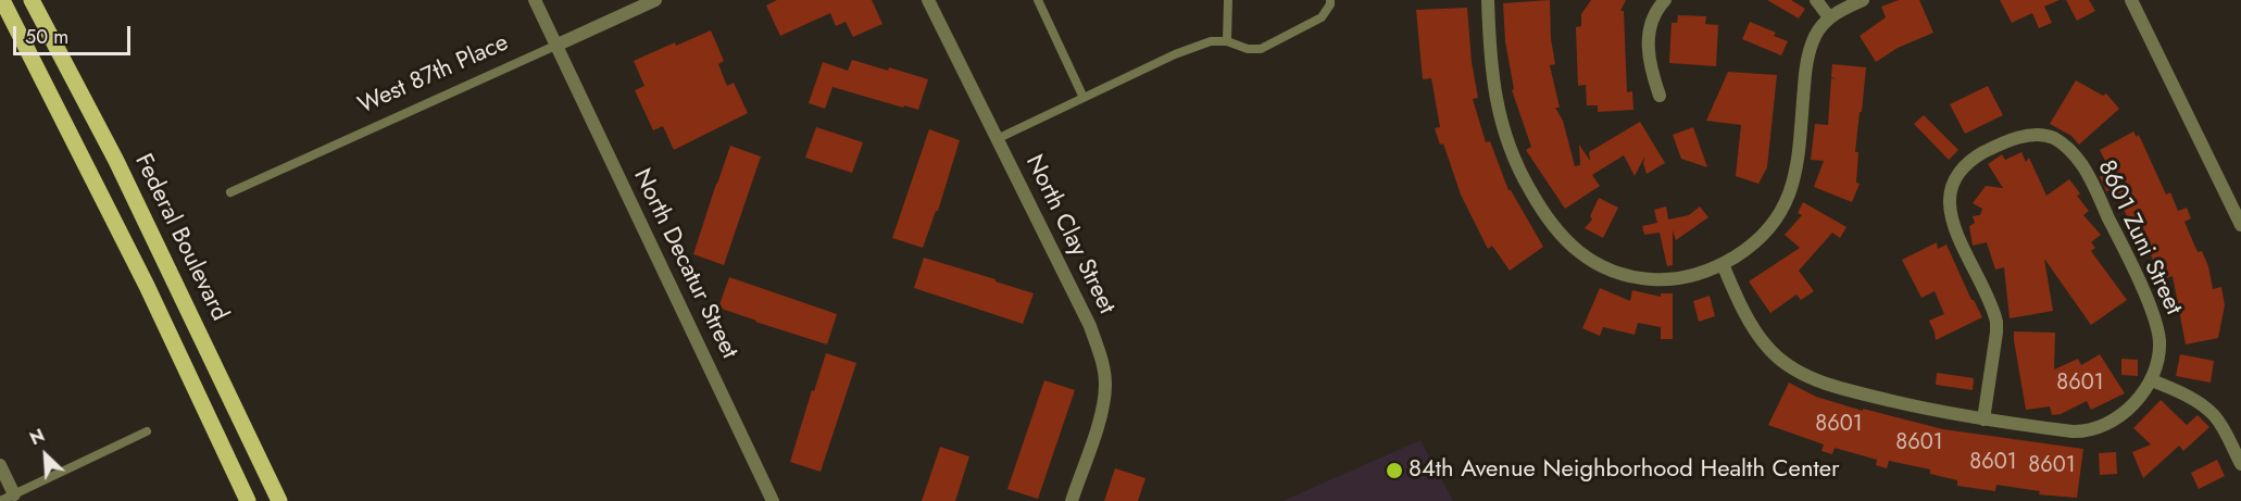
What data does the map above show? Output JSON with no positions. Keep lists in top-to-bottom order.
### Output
{
  "streets": {
    "main road": ["Federal Boulevard"],
    "street": [
      "West 87th Place",
      "North Clay Street",
      "8601 Zuni Street",
      "North Decatur Street"
    ]
  },
  "crossings": [
    ["West 87th Place", "North Decatur Street"]
  ],
  "places": ["84th Avenue Neighborhood Health Center"],
  "house_numbers": [
    "8601",
    "8601",
    "8601",
    "8601",
    "8601"
  ],
  "scale_bar": "50 m",
  "north": "top left"
}
